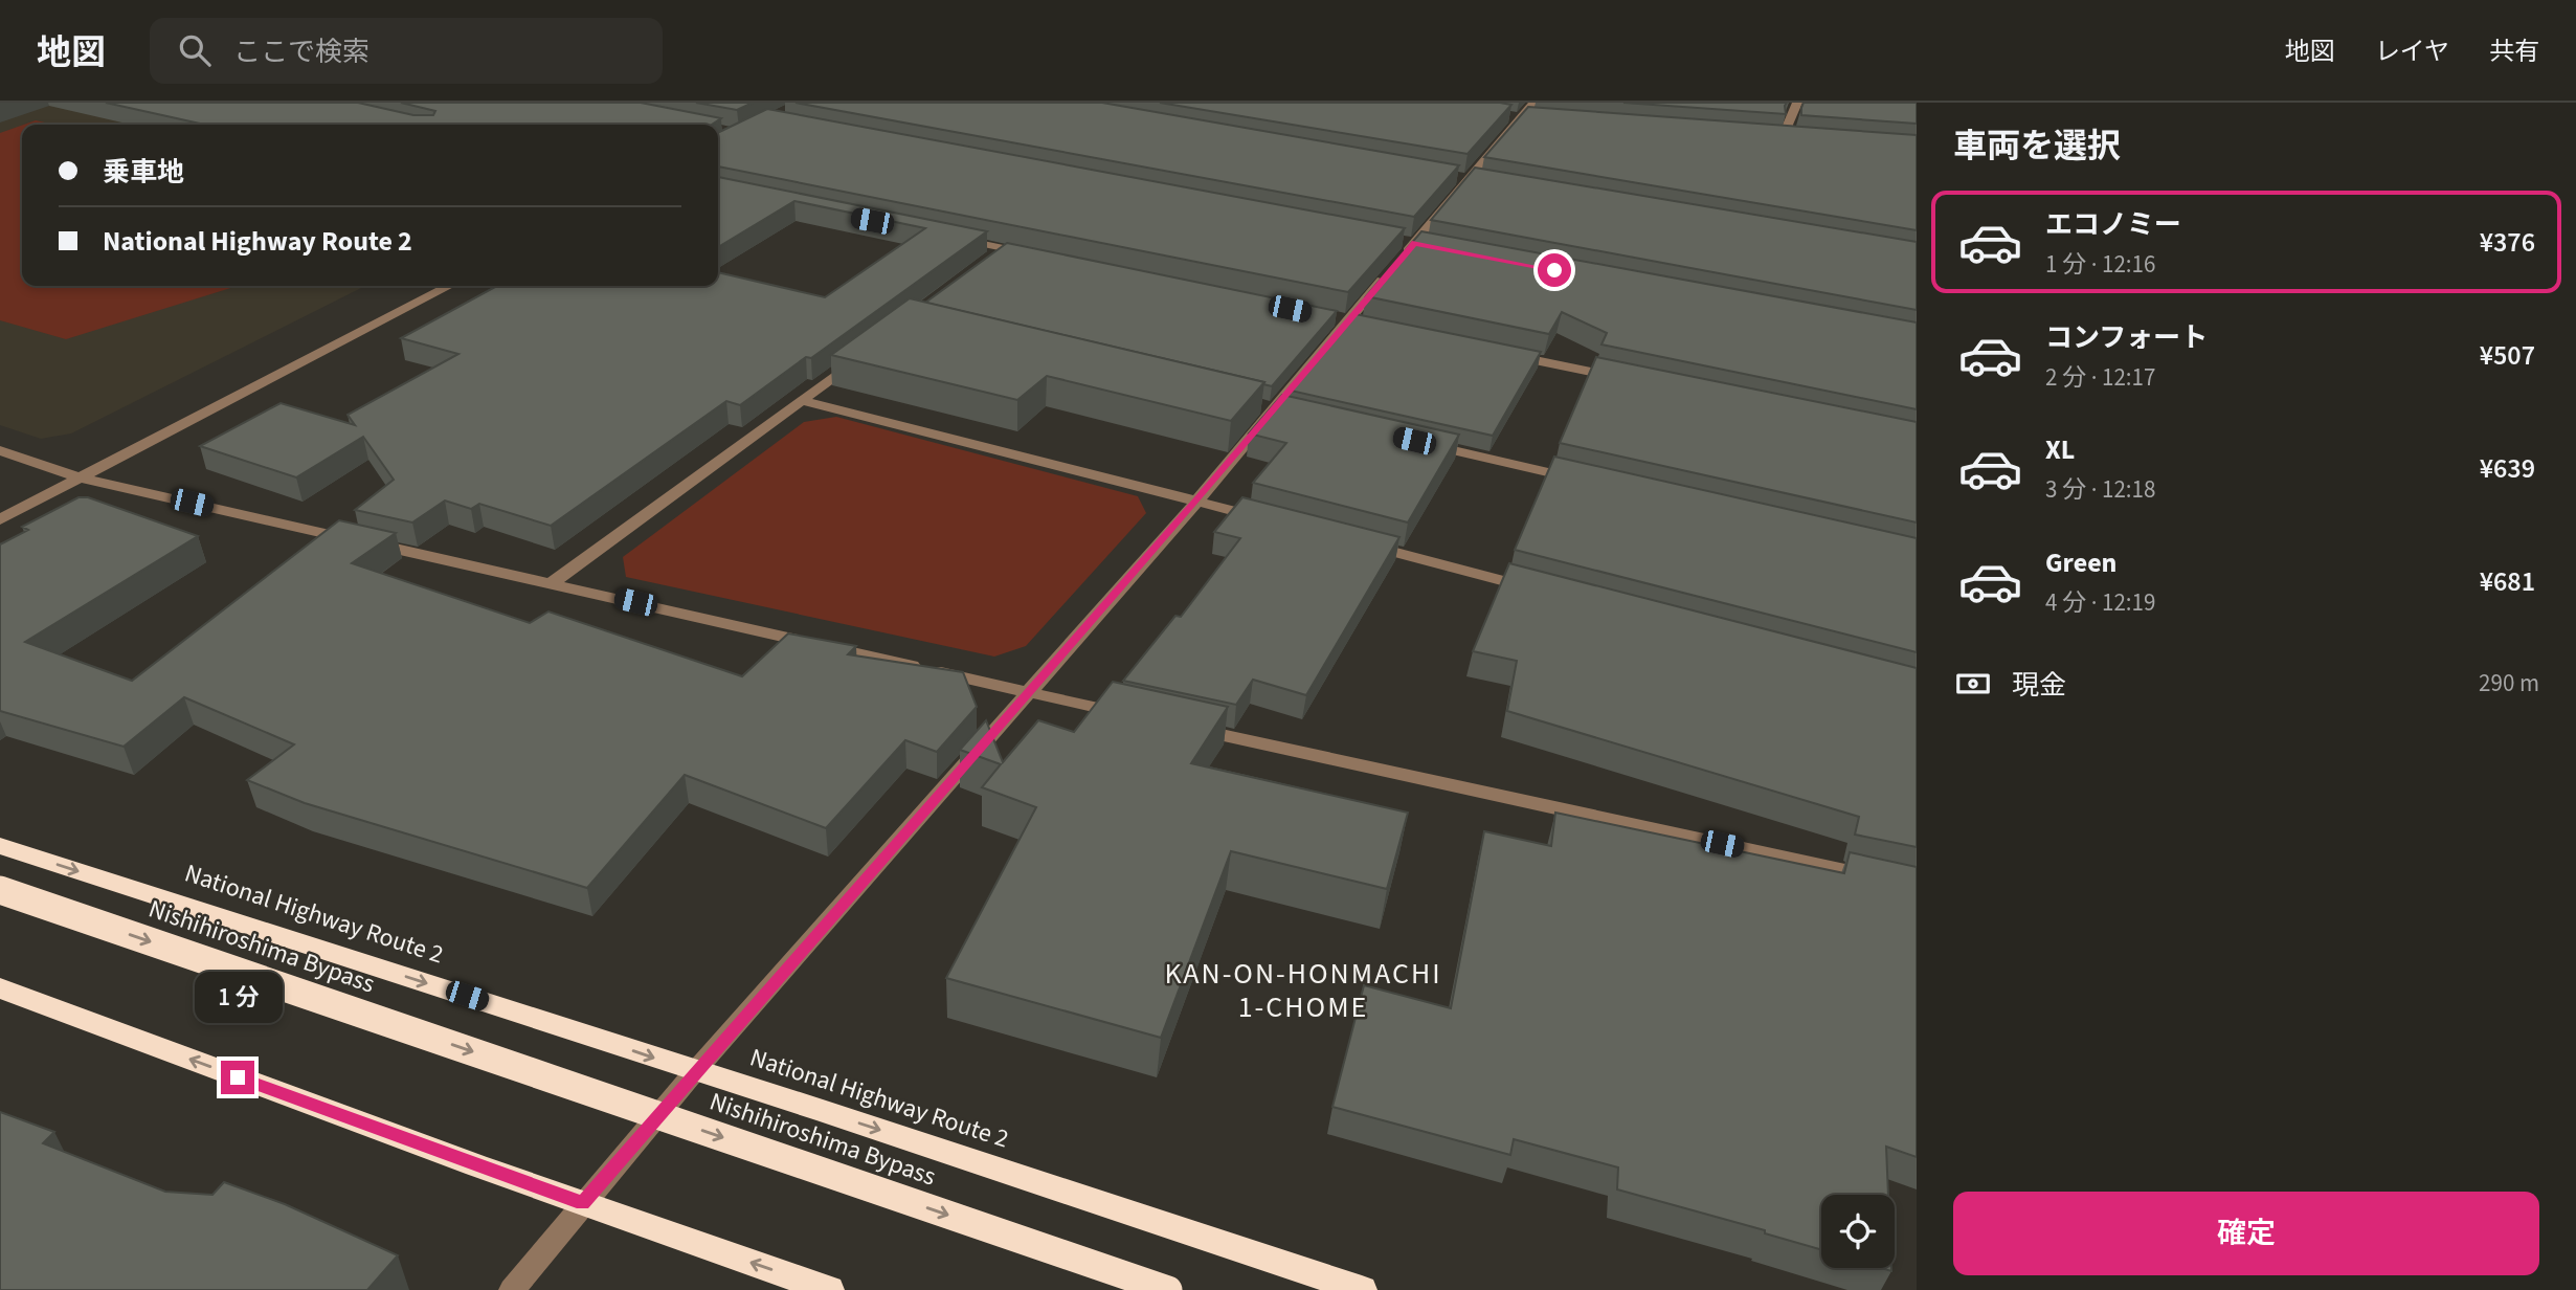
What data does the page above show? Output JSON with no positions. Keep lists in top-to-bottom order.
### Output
{
  "streets": {
    "highway": ["National Highway Route 2", "Nishihiroshima Bypass"]
  },
  "districts": ["KAN-ON-HONMACHI 1-CHOME"],
  "page": {
    "header": "地図",
    "search": "ここで検索",
    "nav": ["地図", "レイヤ", "共有"],
    "heading": "車両を選択",
    "banner": ["乗車地", "National Highway Route 2"],
    "list": [
      {
        "name": "エコノミー",
        "note": "1 分 · 12:16",
        "value": "¥376"
      },
      {
        "name": "コンフォート",
        "note": "2 分 · 12:17",
        "value": "¥507"
      },
      {
        "name": "XL",
        "note": "3 分 · 12:18",
        "value": "¥639"
      },
      {
        "name": "Green",
        "note": "4 分 · 12:19",
        "value": "¥681"
      }
    ],
    "pay": ["現金", "290 m"],
    "bubble": "1 分",
    "buttons": "確定"
  }
}
